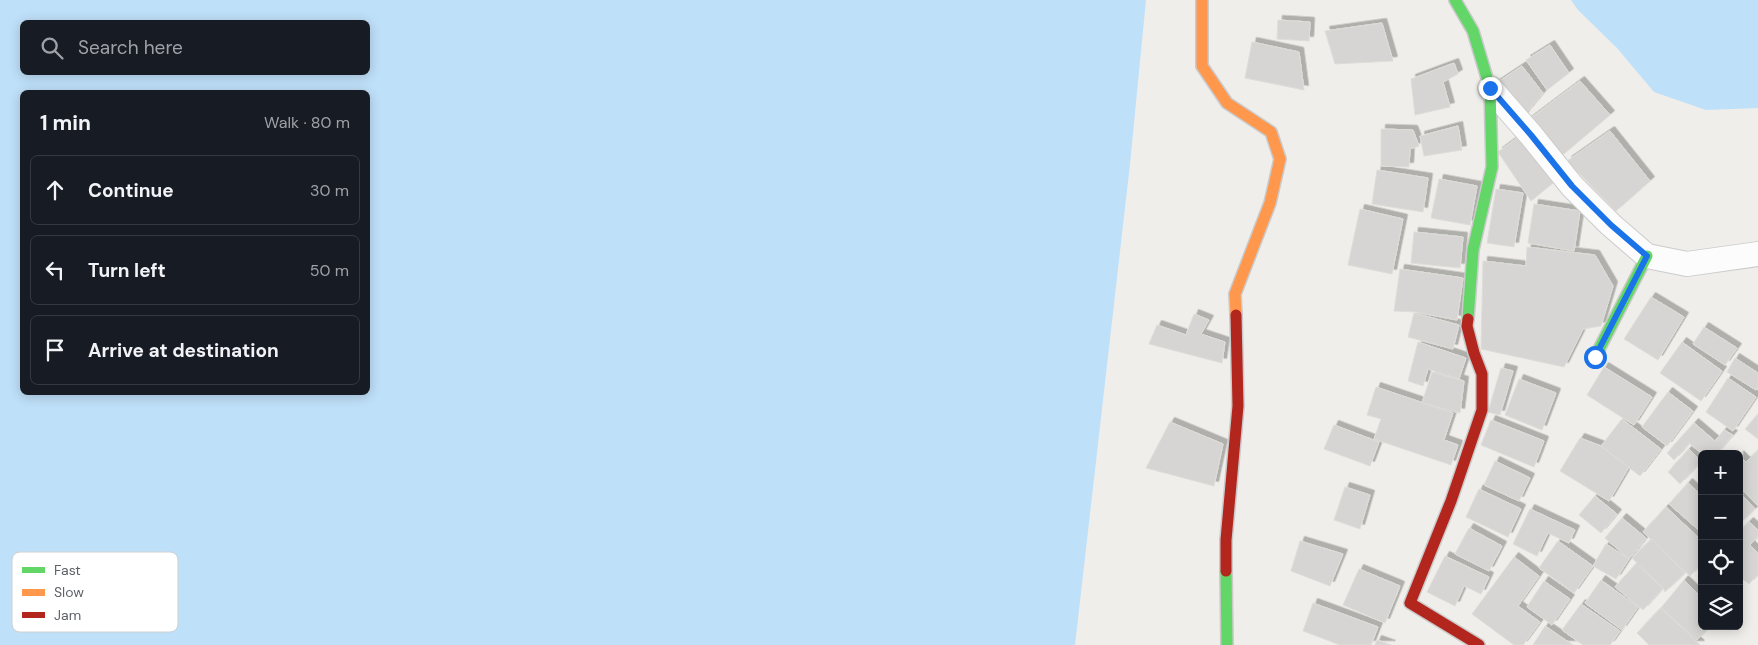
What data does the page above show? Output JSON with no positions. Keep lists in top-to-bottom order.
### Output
{
  "legend": ["Fast", "Slow", "Jam"],
  "page": {
    "search": "Search here",
    "heading": ["1 min", "Walk · 80 m"],
    "list": [
      ["Continue", "30 m"],
      ["Turn left", "50 m"],
      "Arrive at destination"
    ],
    "map_buttons": ["+", "−"]
  }
}
